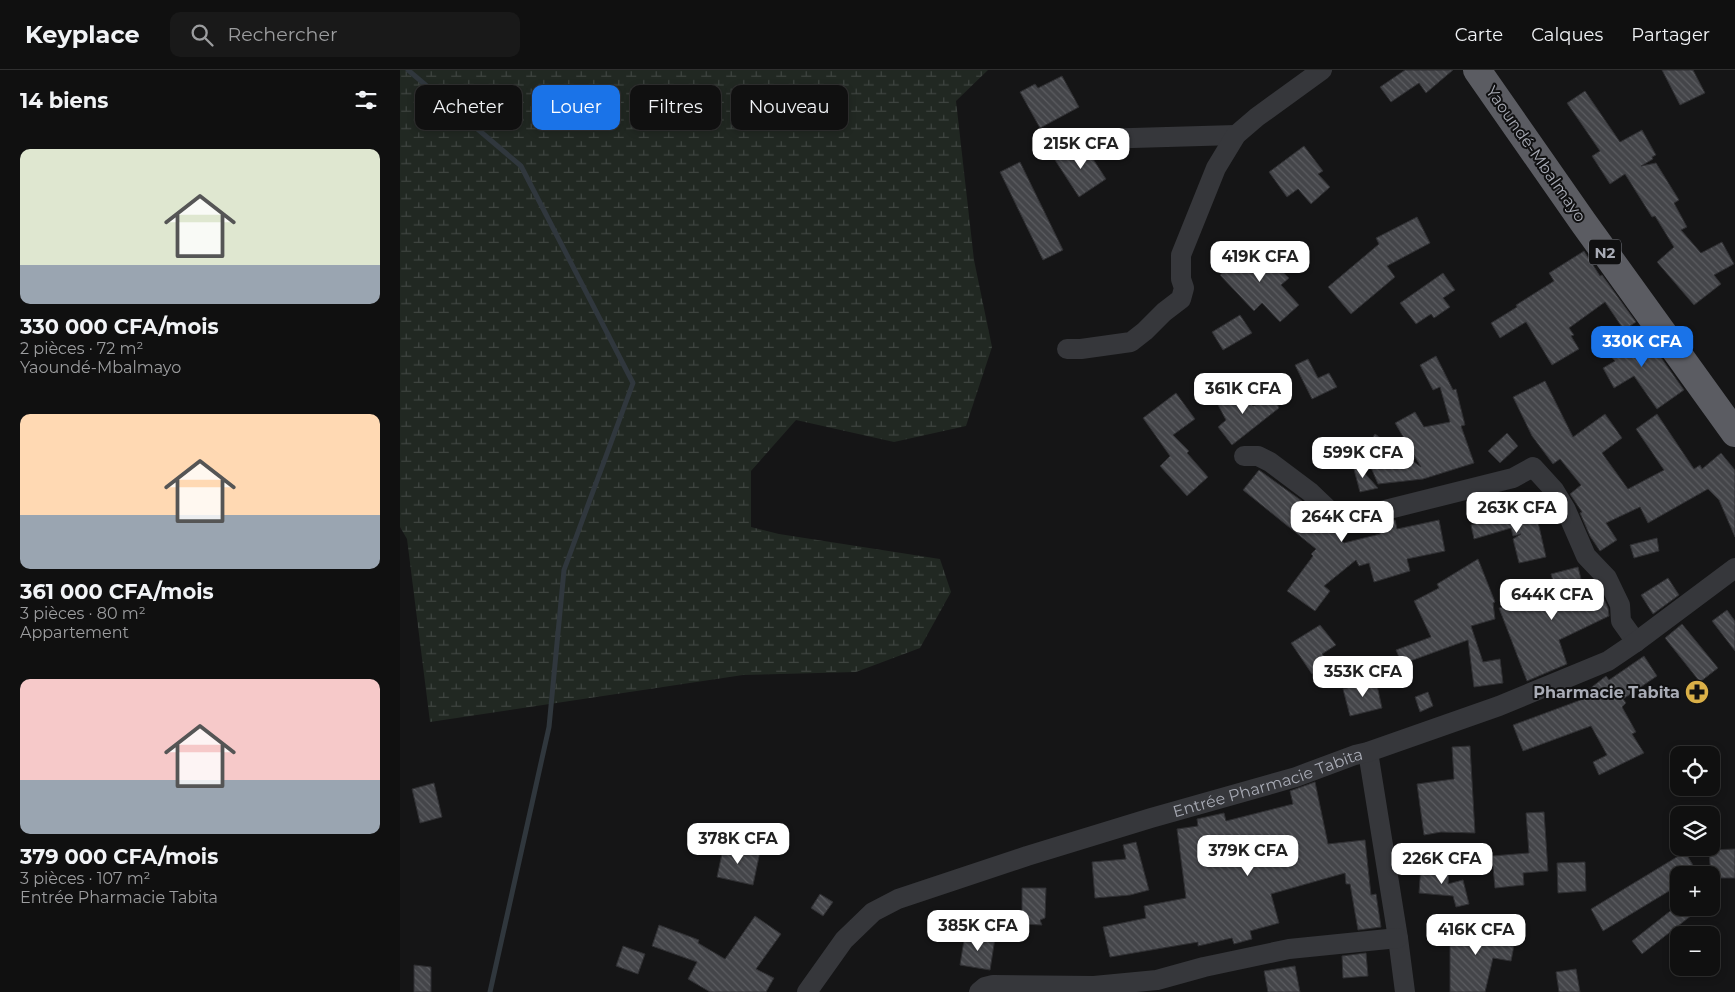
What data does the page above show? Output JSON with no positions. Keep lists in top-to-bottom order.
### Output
{
  "streets": {
    "highway": ["Yaoundé-Mbalmayo", "N2"],
    "street": ["Entrée Pharmacie Tabita"]
  },
  "places": {
    "pharmacy": ["Pharmacie Tabita"]
  },
  "page": {
    "header": "Keyplace",
    "search": "Rechercher",
    "nav": ["Carte", "Calques", "Partager"],
    "heading": "14 biens",
    "chip": [
      "Acheter",
      "Louer",
      "Filtres",
      "Nouveau"
    ],
    "price": [
      "215K CFA",
      "419K CFA",
      "330K CFA",
      "361K CFA",
      "599K CFA",
      "263K CFA",
      "264K CFA",
      "644K CFA",
      "353K CFA",
      "378K CFA",
      "379K CFA",
      "226K CFA",
      "385K CFA",
      "416K CFA"
    ],
    "list": [
      {
        "name": "330 000 CFA/mois",
        "note": "2 pièces · 72 m² · Yaoundé-Mbalmayo"
      },
      {
        "name": "361 000 CFA/mois",
        "note": "3 pièces · 80 m² · Appartement"
      },
      {
        "name": "379 000 CFA/mois",
        "note": "3 pièces · 107 m² · Entrée Pharmacie Tabita"
      }
    ],
    "map_buttons": ["+", "−"]
  }
}
